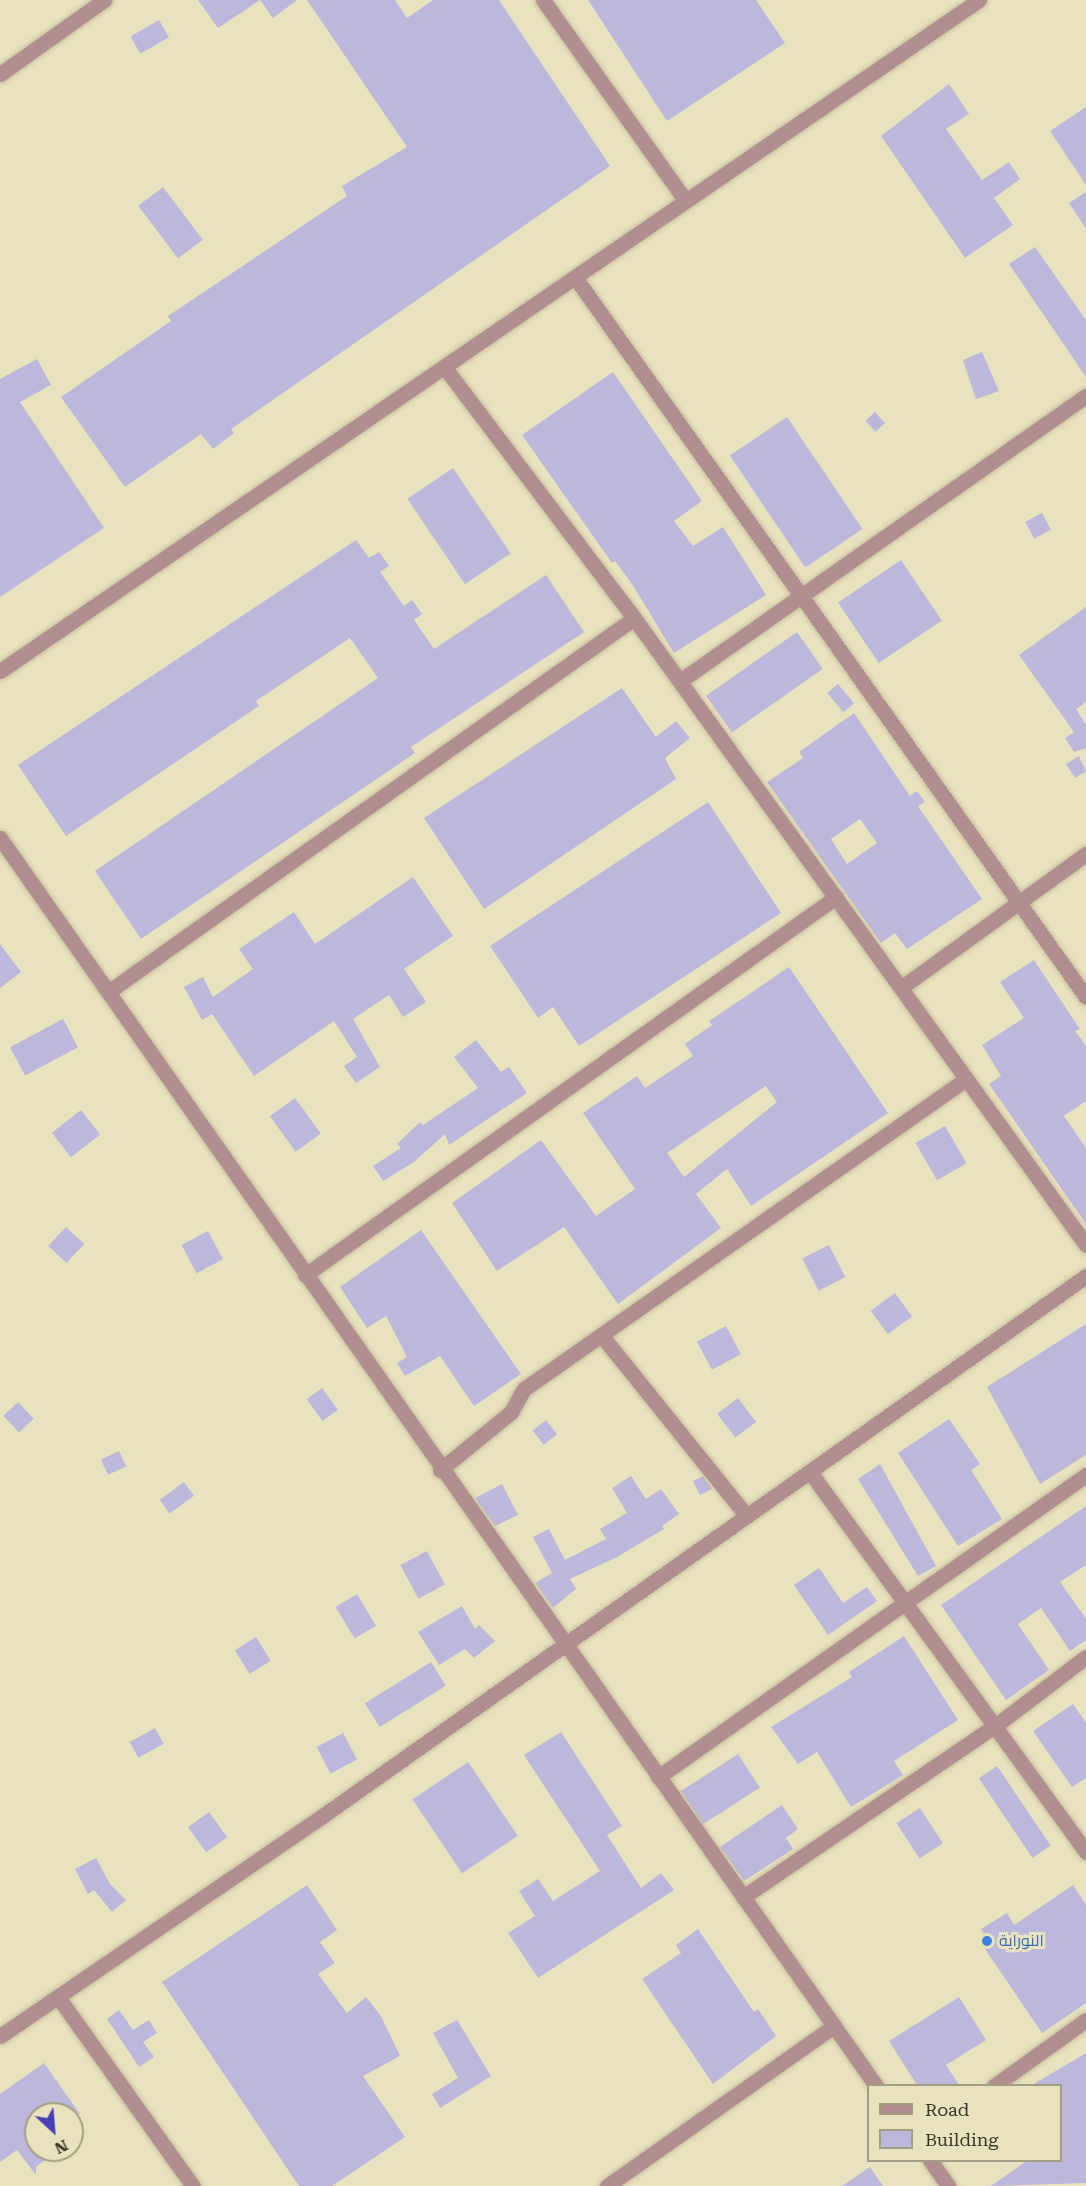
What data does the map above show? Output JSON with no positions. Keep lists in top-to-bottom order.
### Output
{
  "places": ["النوراية"],
  "legend": ["Road", "Building"],
  "north": "bottom right"
}
